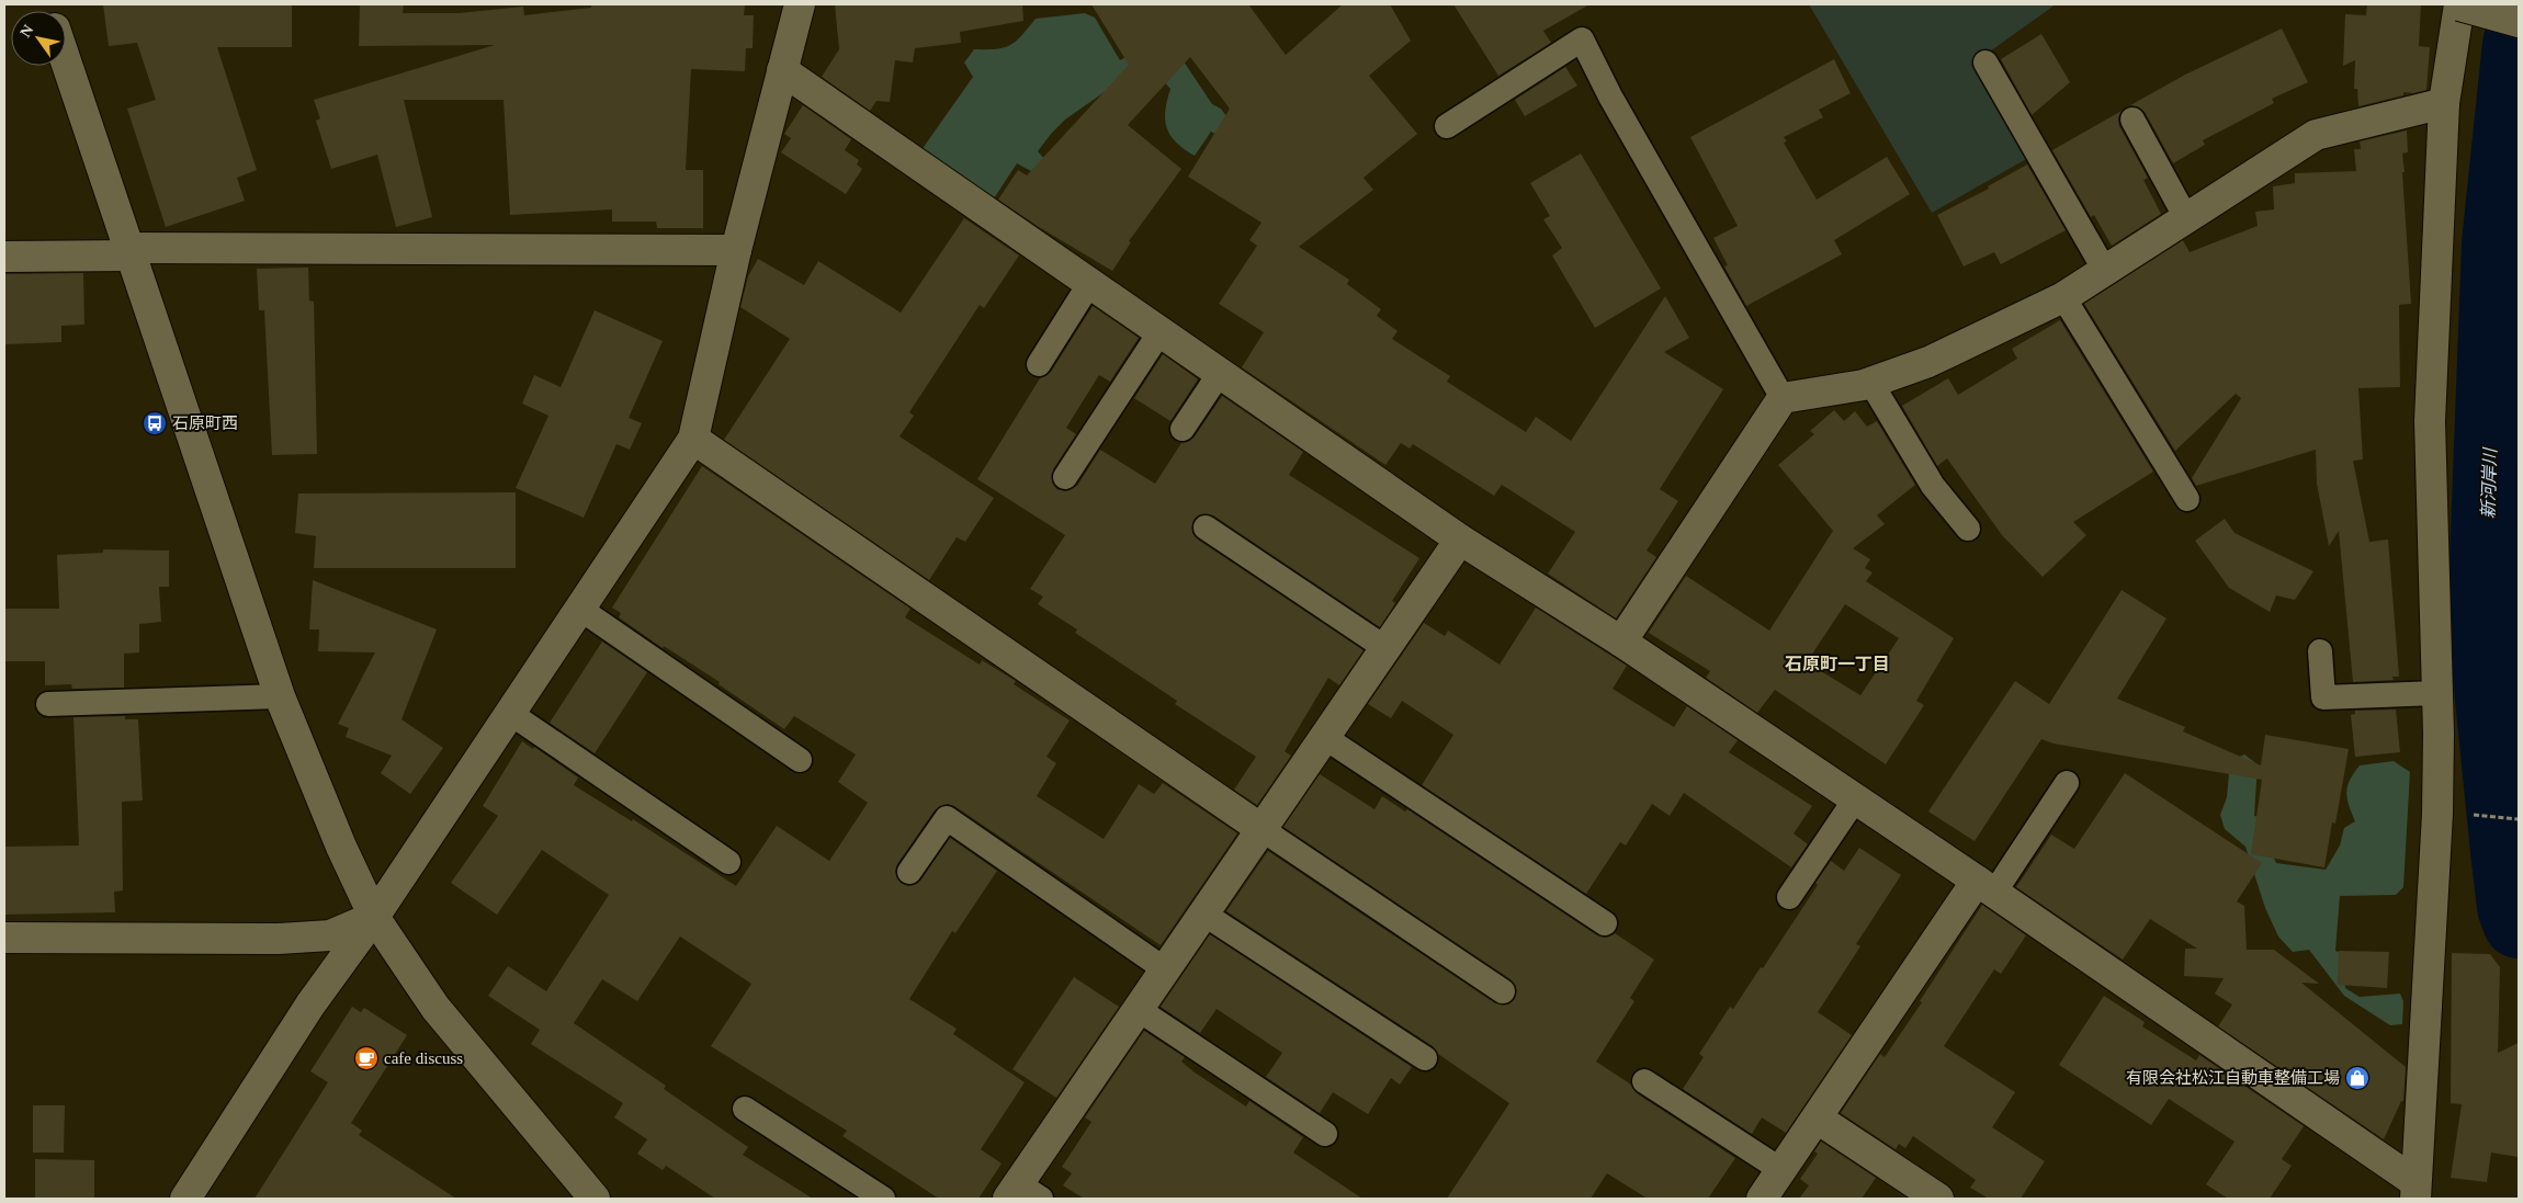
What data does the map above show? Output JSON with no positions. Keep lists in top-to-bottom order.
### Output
{
  "districts": ["石原町一丁目"],
  "water": ["新河岸川"],
  "places": {
    "bus stop": ["石原町西"],
    "cafe": ["cafe discuss"],
    "shop": ["有限会社松江自動車整備工場"]
  },
  "north": "top left"
}
